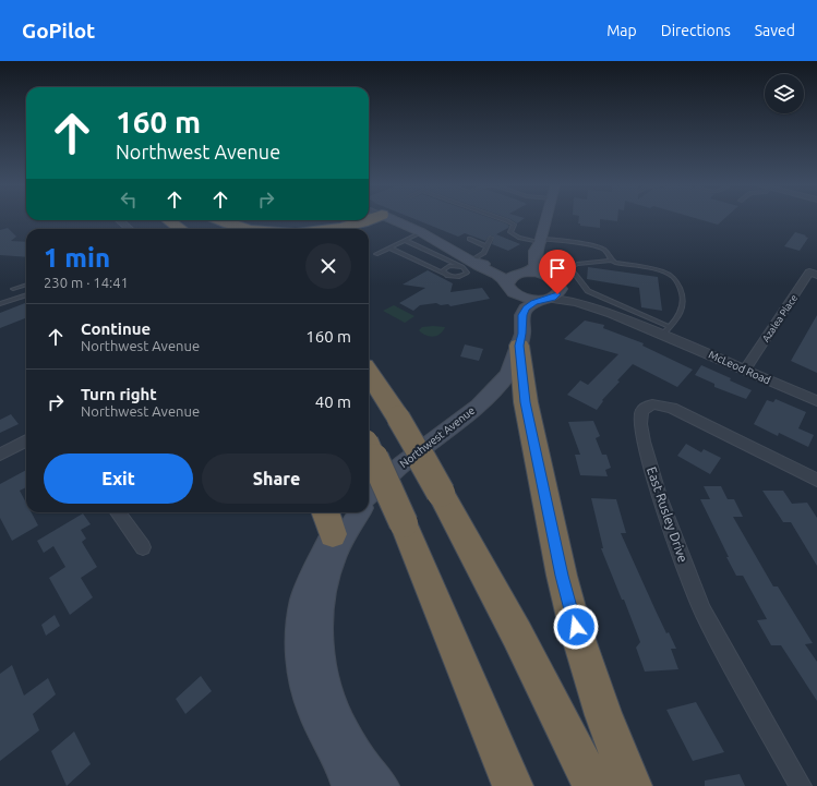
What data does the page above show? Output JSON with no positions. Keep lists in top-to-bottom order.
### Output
{
  "streets": {
    "main road": ["Northwest Avenue"],
    "street": ["Azalea Place", "McLeod Road", "East Rusley Drive"]
  },
  "crossings": [
    ["Azalea Place", "McLeod Road"],
    ["McLeod Road", "Northwest Avenue"]
  ],
  "page": {
    "header": "GoPilot",
    "nav": ["Map", "Directions", "Saved"],
    "turn": ["160 m", "Northwest Avenue"],
    "heading": ["1 min", "230 m · 14:41"],
    "list": [
      {
        "name": "Continue",
        "note": "Northwest Avenue",
        "value": "160 m"
      },
      {
        "name": "Turn right",
        "note": "Northwest Avenue",
        "value": "40 m"
      }
    ],
    "buttons": ["Exit", "Share"]
  }
}
